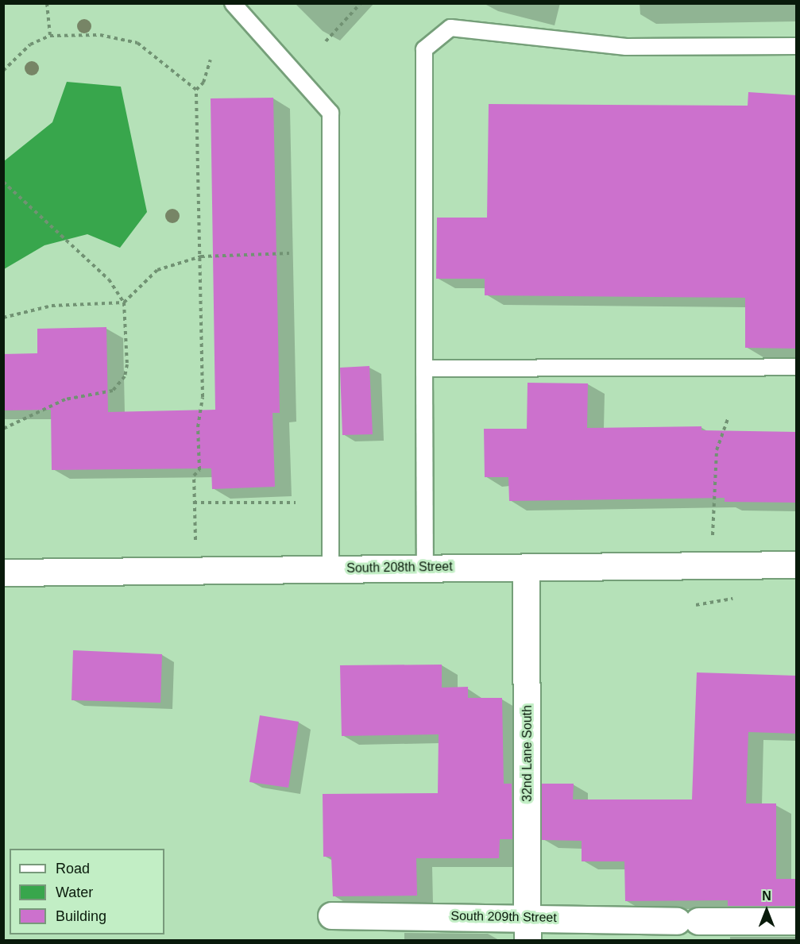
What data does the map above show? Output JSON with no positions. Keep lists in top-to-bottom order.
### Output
{
  "streets": {
    "street": ["South 208th Street", "32nd Lane South", "South 209th Street"]
  },
  "crossings": [
    ["South 208th Street", "32nd Lane South"],
    ["32nd Lane South", "South 209th Street"]
  ],
  "legend": ["Road", "Water", "Building"],
  "north": "top"
}
